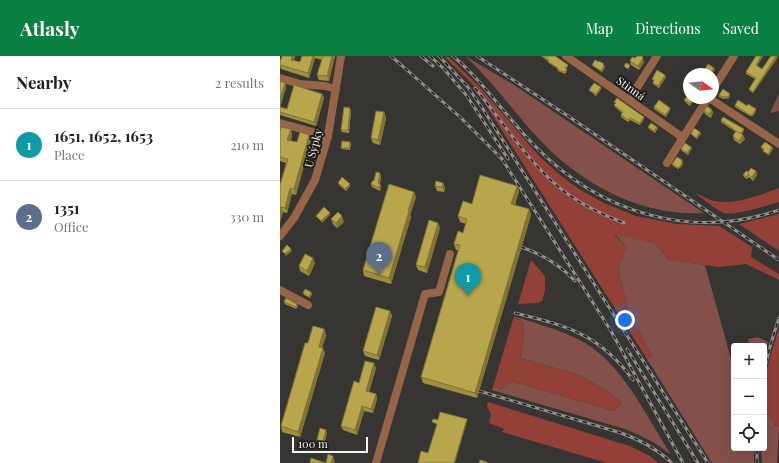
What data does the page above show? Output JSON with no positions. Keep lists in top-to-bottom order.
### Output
{
  "streets": {
    "street": ["Stinná", "U Sýpky"]
  },
  "scale_bar": "100 m",
  "north": "right",
  "page": {
    "header": "Atlasly",
    "nav": ["Map", "Directions", "Saved"],
    "heading": ["Nearby", "2 results"],
    "list": [
      {
        "mark": "1",
        "name": "1651, 1652, 1653",
        "note": "Place",
        "value": "210 m"
      },
      {
        "mark": "2",
        "name": "1351",
        "note": "Office",
        "value": "330 m"
      }
    ],
    "pins": ["2", "1"],
    "map_buttons": ["+", "−"],
    "scale": "100 m"
  }
}
